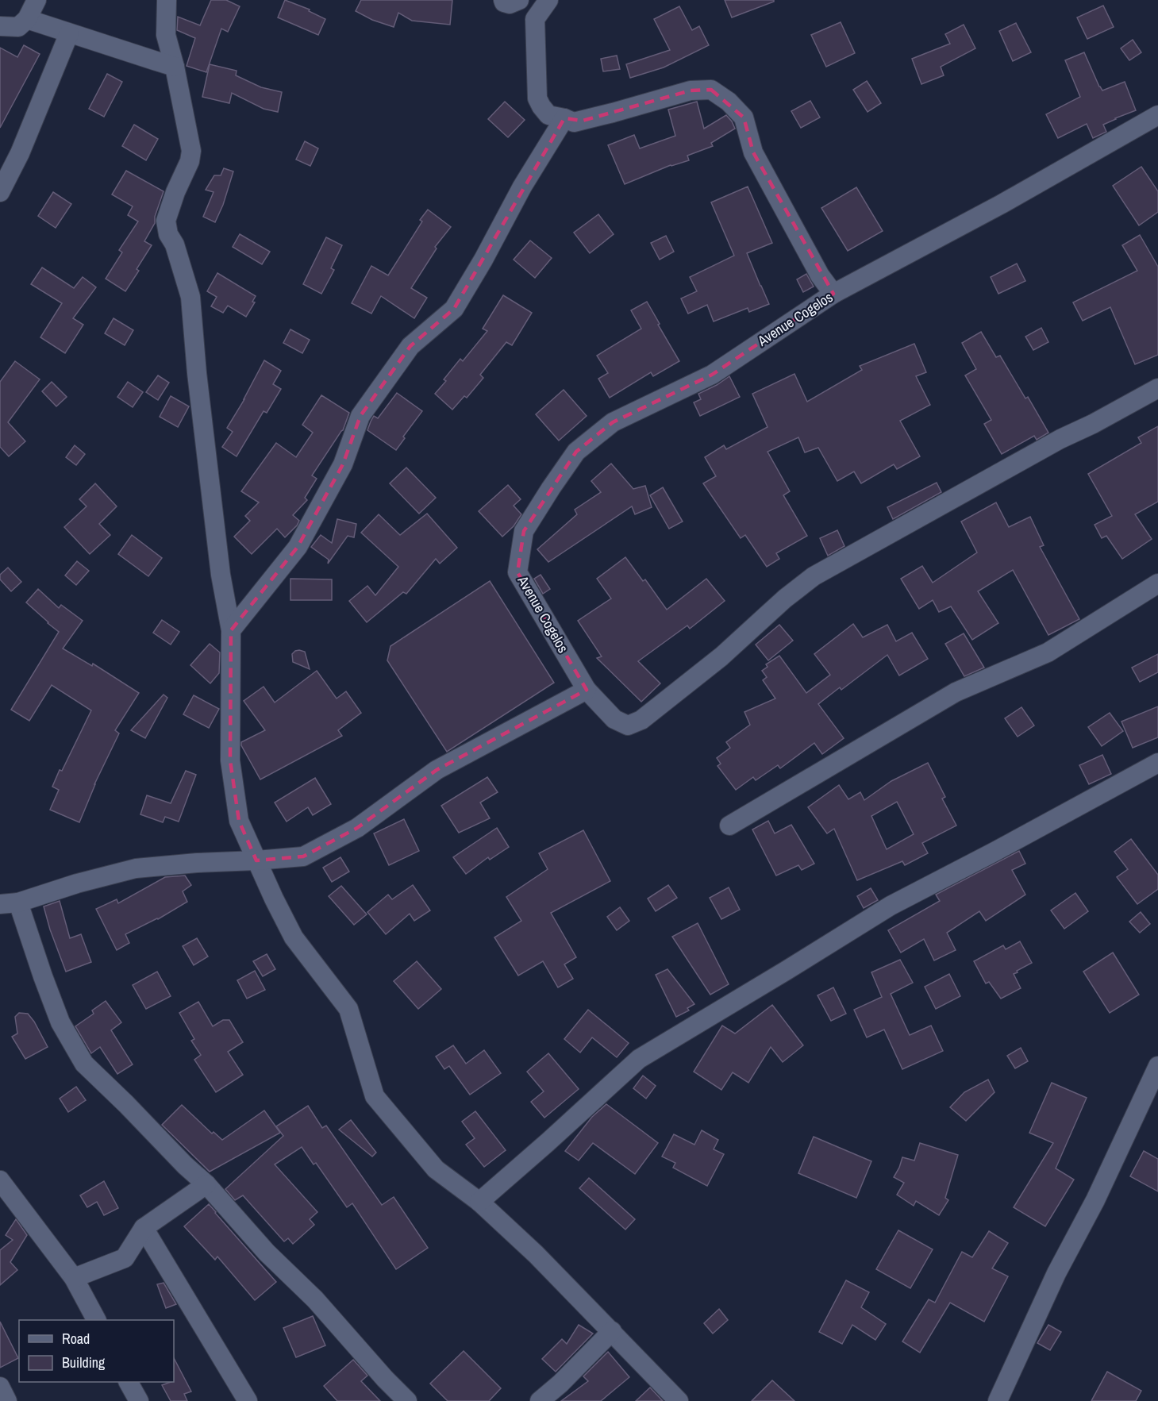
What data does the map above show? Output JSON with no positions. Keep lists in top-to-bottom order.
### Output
{
  "streets": {
    "street": ["Avenue Cogelos"]
  },
  "legend": ["Road", "Building"]
}
